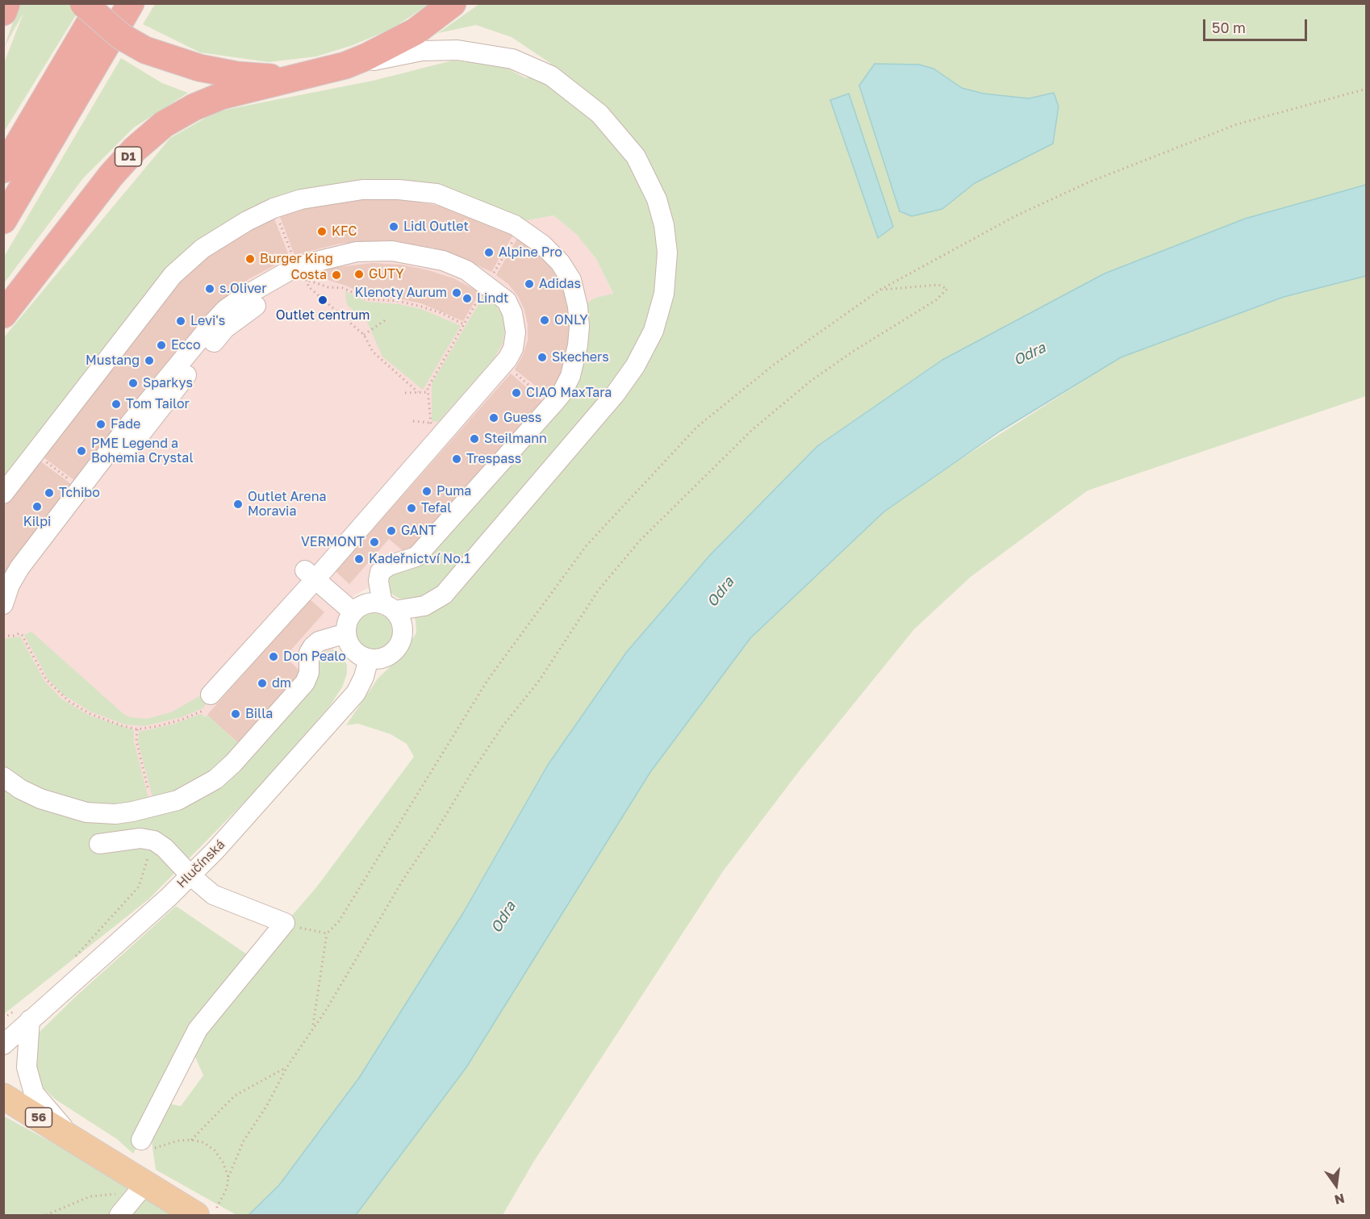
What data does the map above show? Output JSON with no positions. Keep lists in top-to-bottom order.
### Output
{
  "streets": {
    "highway": ["D1"],
    "main road": ["56"],
    "street": ["Hlučínská"]
  },
  "water": ["Odra"],
  "places": [
    "Lidl Outlet",
    "KFC",
    "Alpine Pro",
    "Burger King",
    "GUTY",
    "Costa",
    "Adidas",
    "s.Oliver",
    "Klenoty Aurum",
    "Lindt",
    "Outlet centrum",
    "ONLY",
    "Levi's",
    "Ecco",
    "Skechers",
    "Mustang",
    "Sparkys",
    "CIAO MaxTara",
    "Tom Tailor",
    "Guess",
    "Fade",
    "Steilmann",
    "PME Legend a Bohemia Crystal",
    "Trespass",
    "Puma",
    "Tchibo",
    "Outlet Arena Moravia",
    "Kilpi",
    "Tefal",
    "GANT",
    "VERMONT",
    "Kadeřnictví No.1",
    "Don Pealo",
    "dm",
    "Billa"
  ],
  "scale_bar": "50 m",
  "north": "bottom"
}
